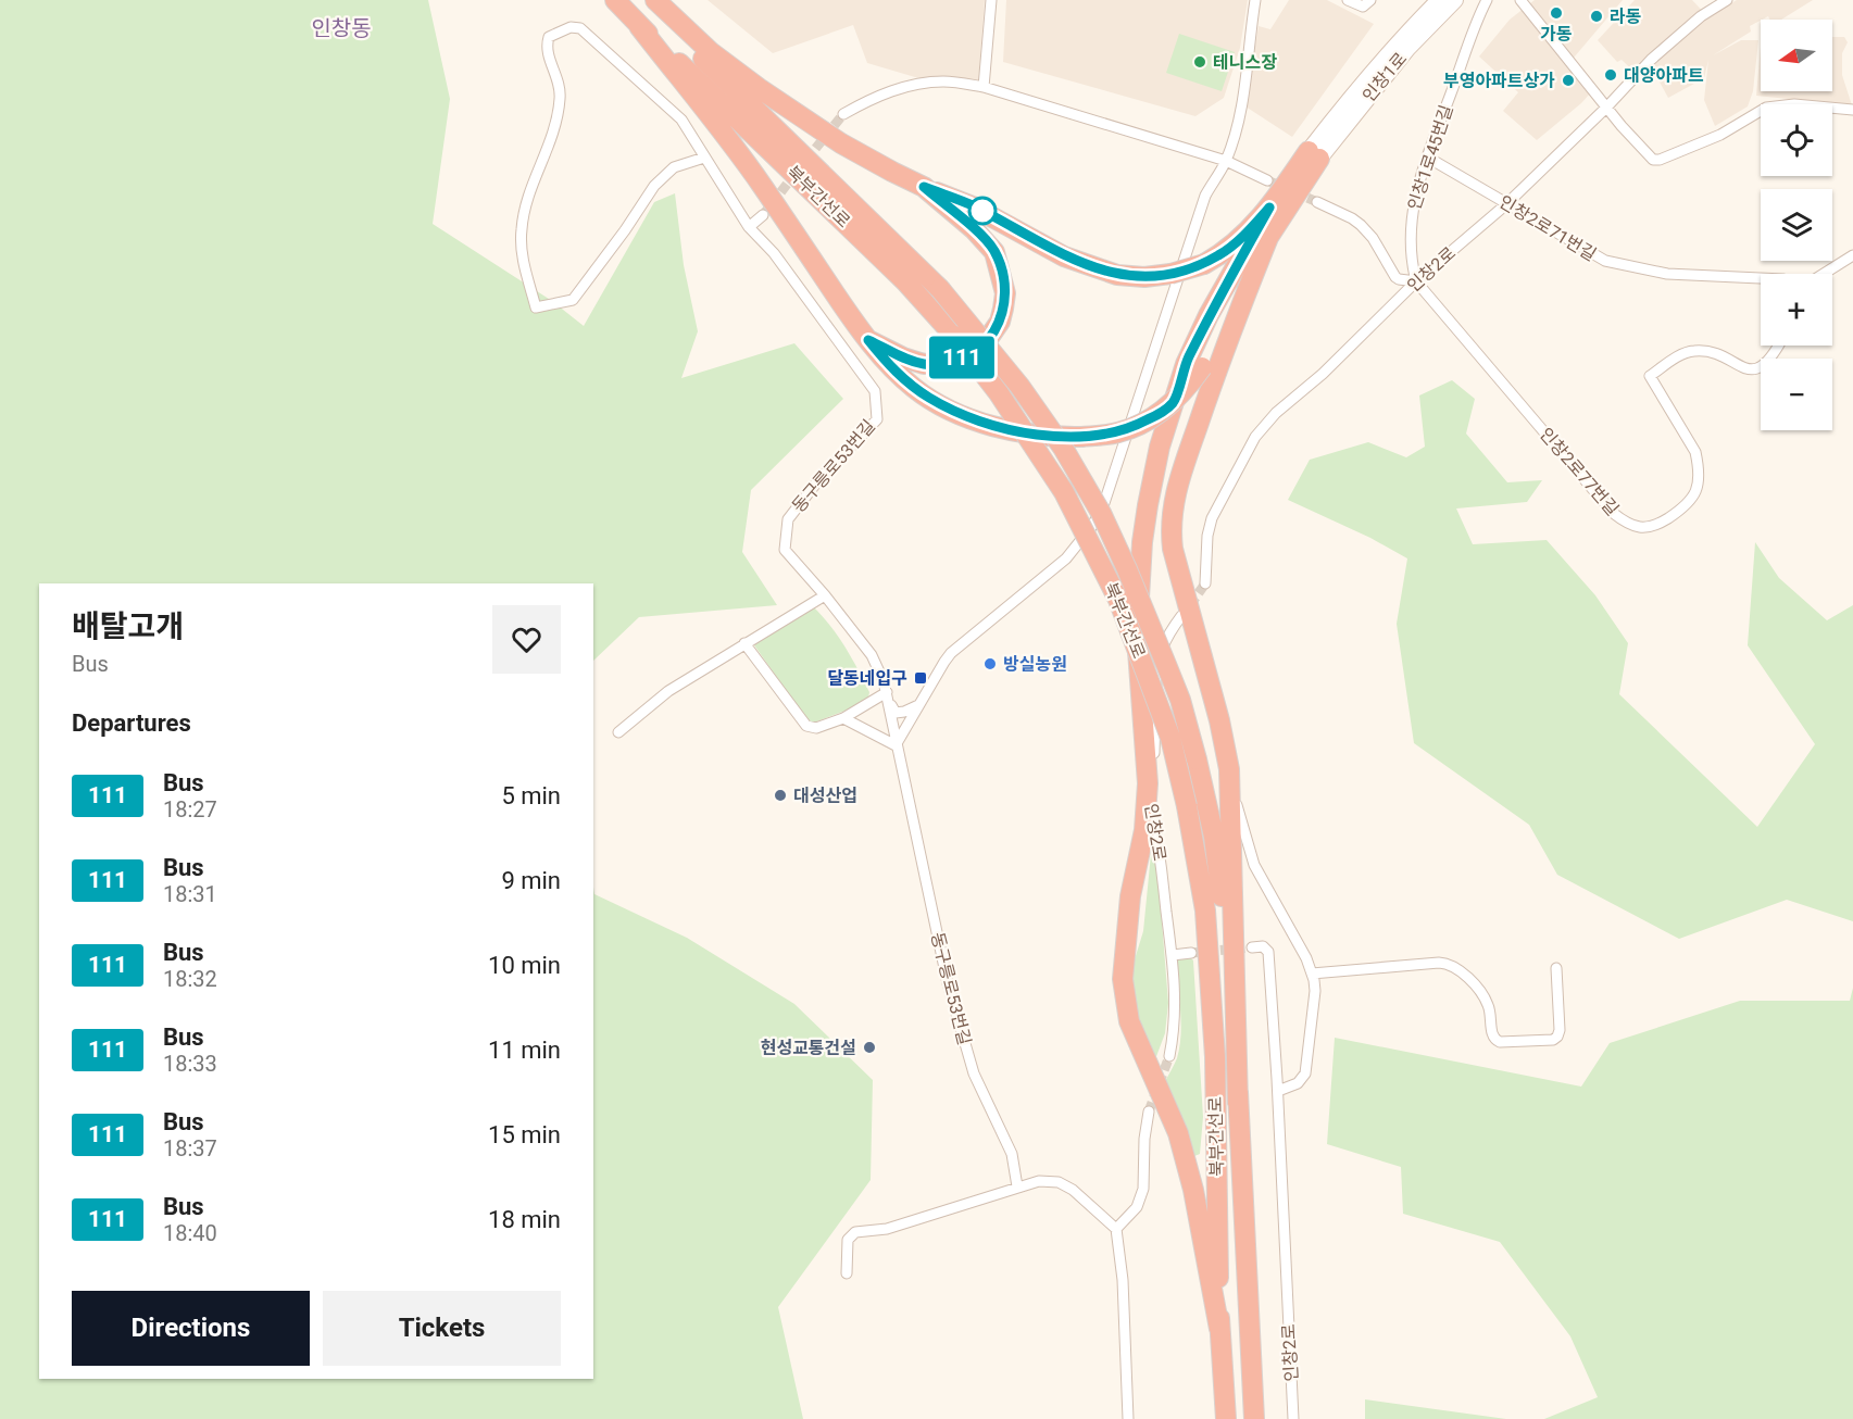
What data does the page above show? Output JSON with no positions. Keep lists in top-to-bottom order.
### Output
{
  "streets": {
    "highway": ["북부간선로"],
    "street": [
      "인창1로",
      "인창1로45번길",
      "인창2로71번길",
      "인창2로",
      "동구릉로53번길",
      "인창2로77번길"
    ]
  },
  "crossings": [
    ["인창1로45번길", "인창2로71번길"],
    ["인창1로45번길", "인창2로"],
    ["인창1로45번길", "인창2로77번길"],
    ["인창2로71번길", "인창2로"],
    ["인창2로", "인창2로77번길"]
  ],
  "districts": ["인창동"],
  "places": {
    "other": [
      "가동",
      "라동",
      "테니스장",
      "대양아파트",
      "부영아파트상가",
      "방실농원",
      "대성산업",
      "현성교통건설"
    ],
    "transit": ["달동네입구"]
  },
  "lines": ["bus line 111"],
  "north": "left",
  "page": {
    "on_map": "111",
    "map_buttons": ["+", "−"],
    "heading": [
      ["배탈고개", "Bus"],
      "Departures"
    ],
    "list": [
      {
        "mark": "111",
        "name": "Bus",
        "note": "18:27",
        "value": "5 min"
      },
      {
        "mark": "111",
        "name": "Bus",
        "note": "18:31",
        "value": "9 min"
      },
      {
        "mark": "111",
        "name": "Bus",
        "note": "18:32",
        "value": "10 min"
      },
      {
        "mark": "111",
        "name": "Bus",
        "note": "18:33",
        "value": "11 min"
      },
      {
        "mark": "111",
        "name": "Bus",
        "note": "18:37",
        "value": "15 min"
      },
      {
        "mark": "111",
        "name": "Bus",
        "note": "18:40",
        "value": "18 min"
      }
    ],
    "buttons": ["Directions", "Tickets"]
  }
}
